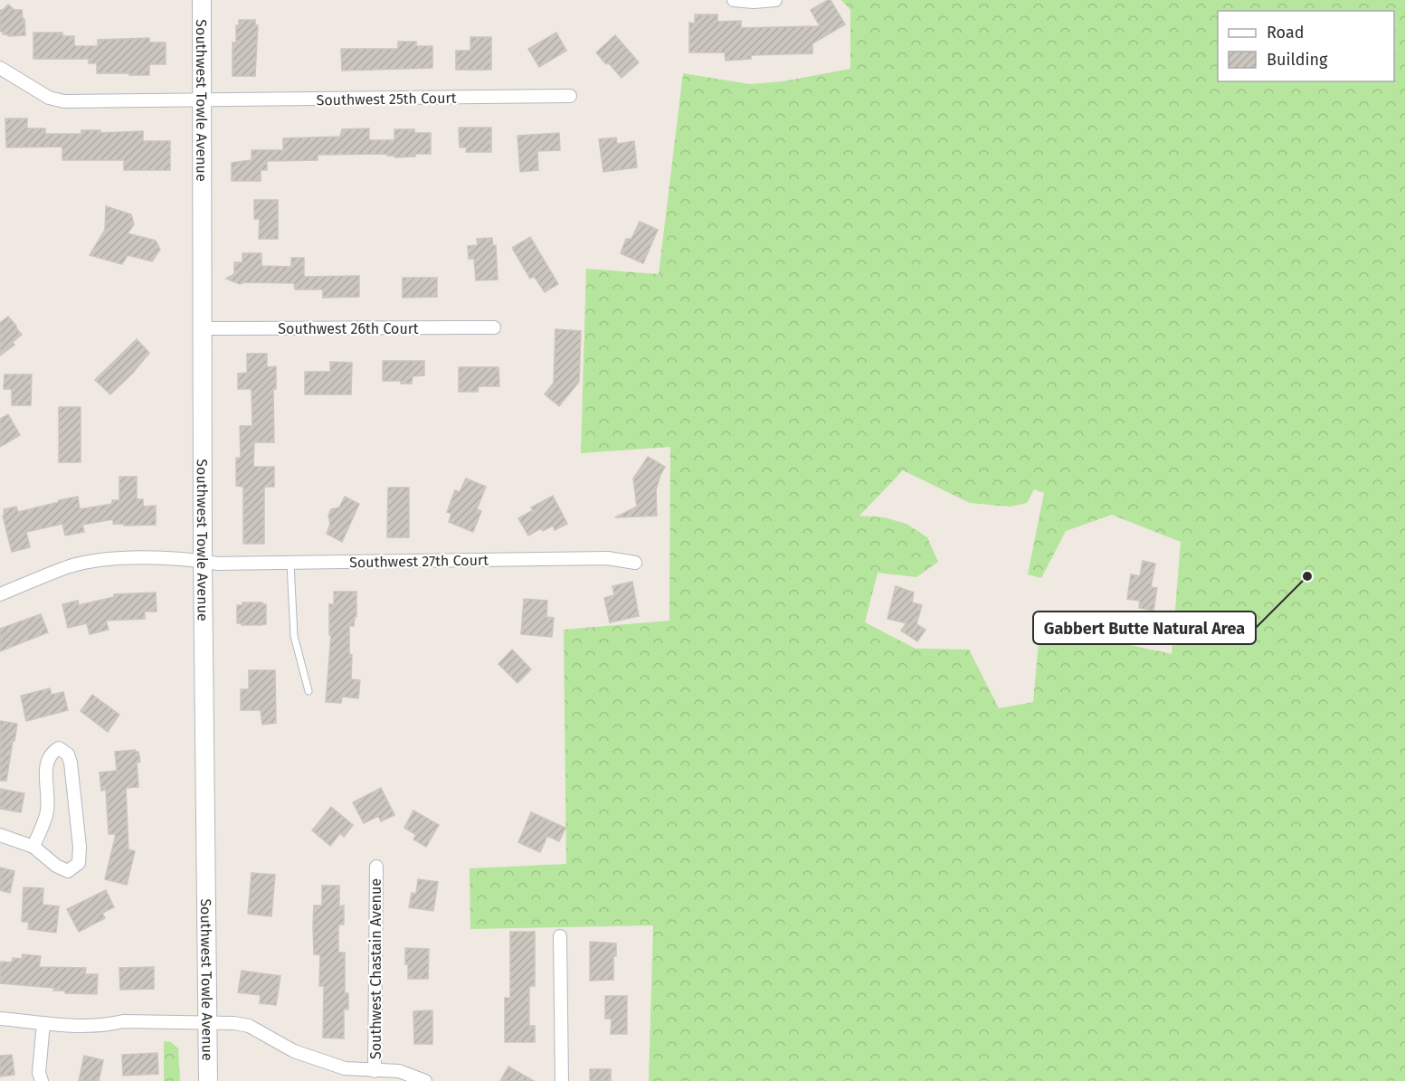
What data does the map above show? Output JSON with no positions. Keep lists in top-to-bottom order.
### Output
{
  "streets": {
    "main road": ["Southwest Towle Avenue"],
    "street": [
      "Southwest 25th Court",
      "Southwest 26th Court",
      "Southwest 27th Court",
      "Southwest Chastain Avenue"
    ]
  },
  "crossings": [
    ["Southwest 25th Court", "Southwest Towle Avenue"],
    ["Southwest Towle Avenue", "Southwest 26th Court"],
    ["Southwest Towle Avenue", "Southwest 27th Court"]
  ],
  "places": ["Gabbert Butte Natural Area"],
  "legend": ["Road", "Building"]
}
